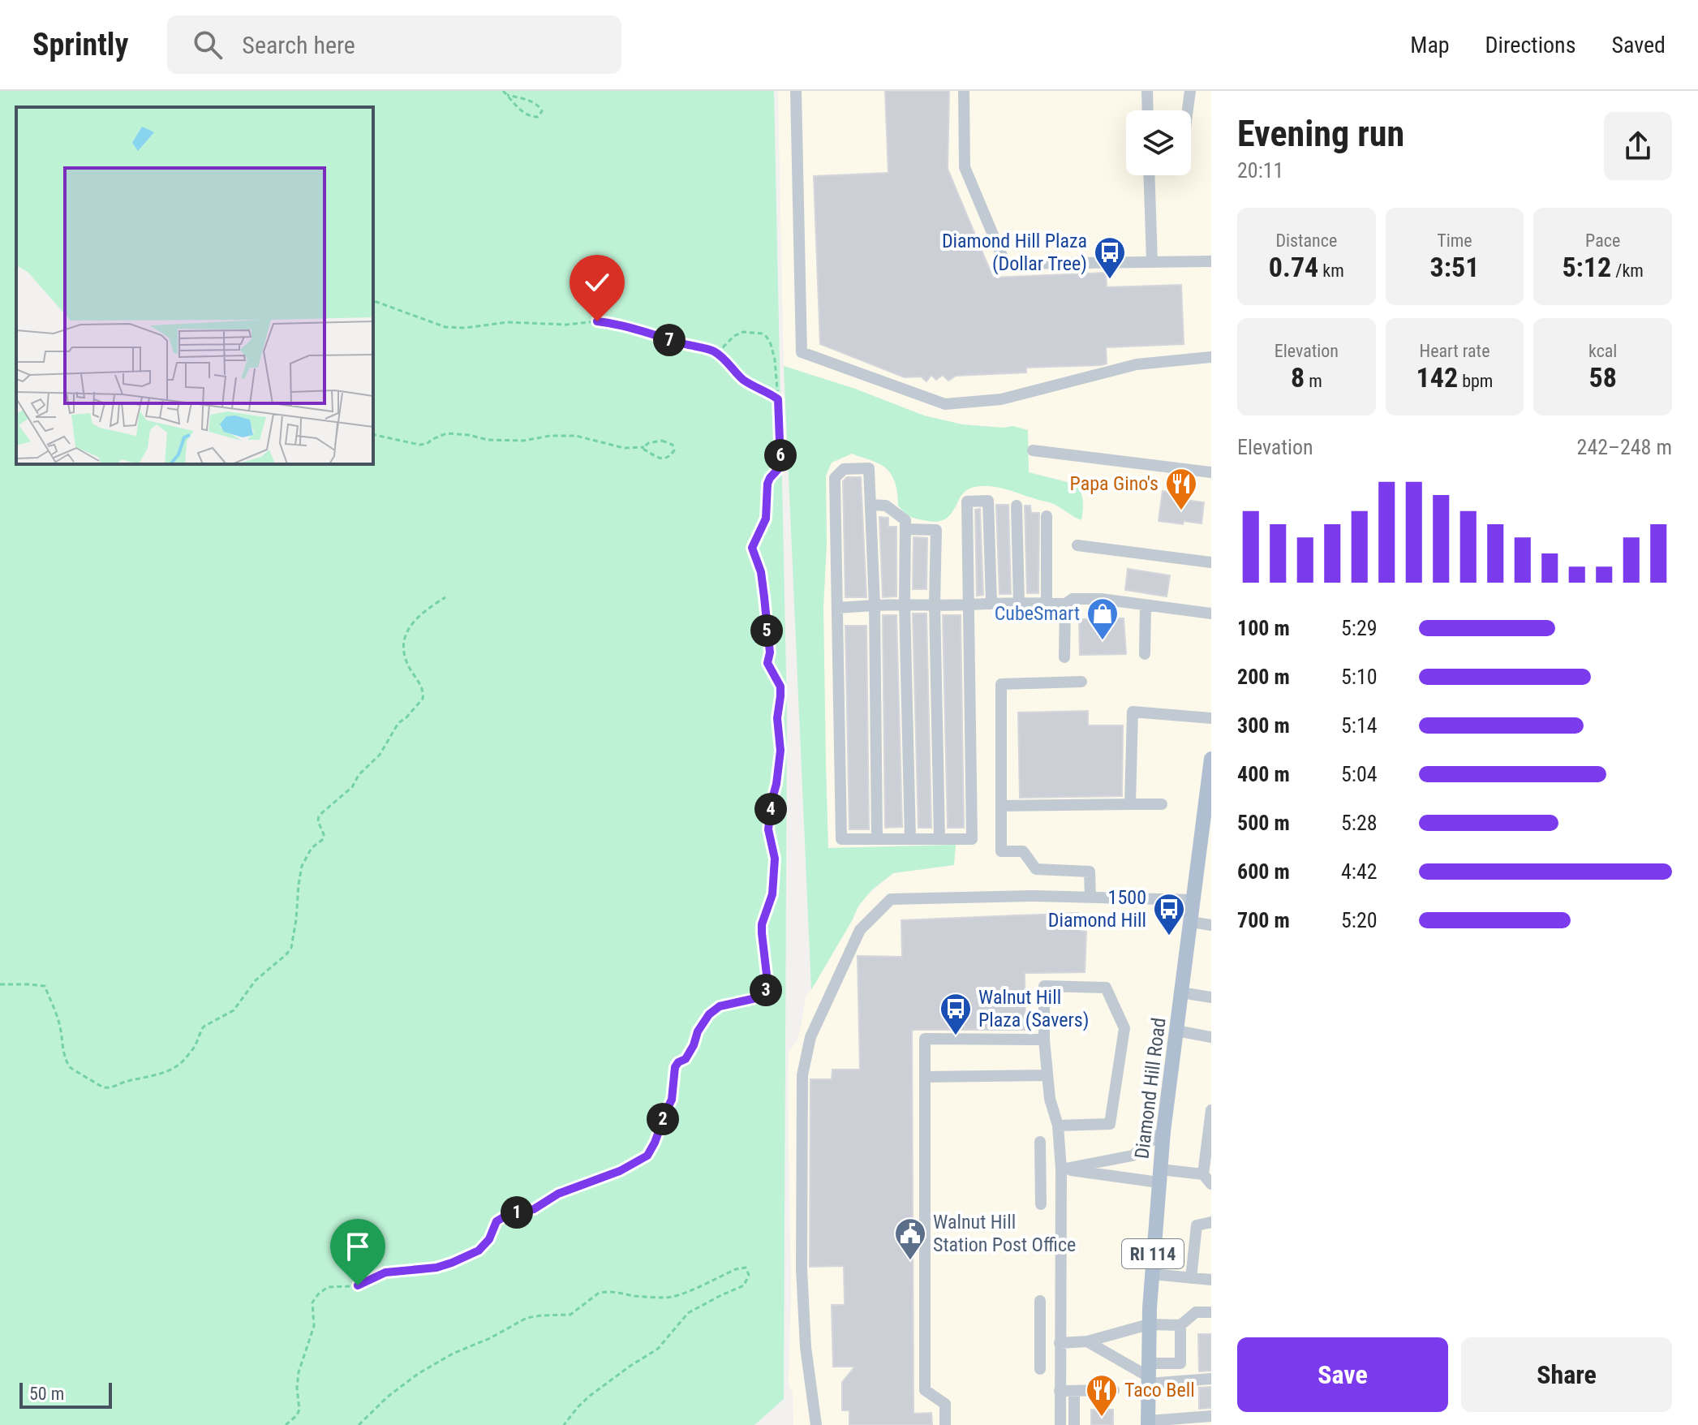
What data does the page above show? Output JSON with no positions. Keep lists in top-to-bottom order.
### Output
{
  "streets": {
    "main road": ["Diamond Hill Road", "RI 114"]
  },
  "places": {
    "bus stop": ["Diamond Hill Plaza (Dollar Tree)", "1500 Diamond Hill", "Walnut Hill Plaza (Savers)"],
    "restaurant": ["Papa Gino's", "Taco Bell"],
    "shop": ["CubeSmart"],
    "public building": ["Walnut Hill Station Post Office"]
  },
  "scale_bar": "50 m",
  "page": {
    "header": "Sprintly",
    "search": "Search here",
    "nav": ["Map", "Directions", "Saved"],
    "heading": ["Evening run", "20:11"],
    "stats": [
      ["Distance", "0.74 km"],
      ["Time", "3:51"],
      ["Pace", "5:12 /km"],
      ["Elevation", "8 m"],
      ["Heart rate", "142 bpm"],
      ["kcal", "58"]
    ],
    "pins": [
      "7",
      "6",
      "5",
      "4",
      "3",
      "2",
      "1"
    ],
    "chart": ["Elevation", "242–248 m"],
    "list": [
      {
        "name": "100 m",
        "note": "5:29"
      },
      {
        "name": "200 m",
        "note": "5:10"
      },
      {
        "name": "300 m",
        "note": "5:14"
      },
      {
        "name": "400 m",
        "note": "5:04"
      },
      {
        "name": "500 m",
        "note": "5:28"
      },
      {
        "name": "600 m",
        "note": "4:42"
      },
      {
        "name": "700 m",
        "note": "5:20"
      }
    ],
    "buttons": ["Save", "Share"],
    "scale": "50 m"
  }
}
